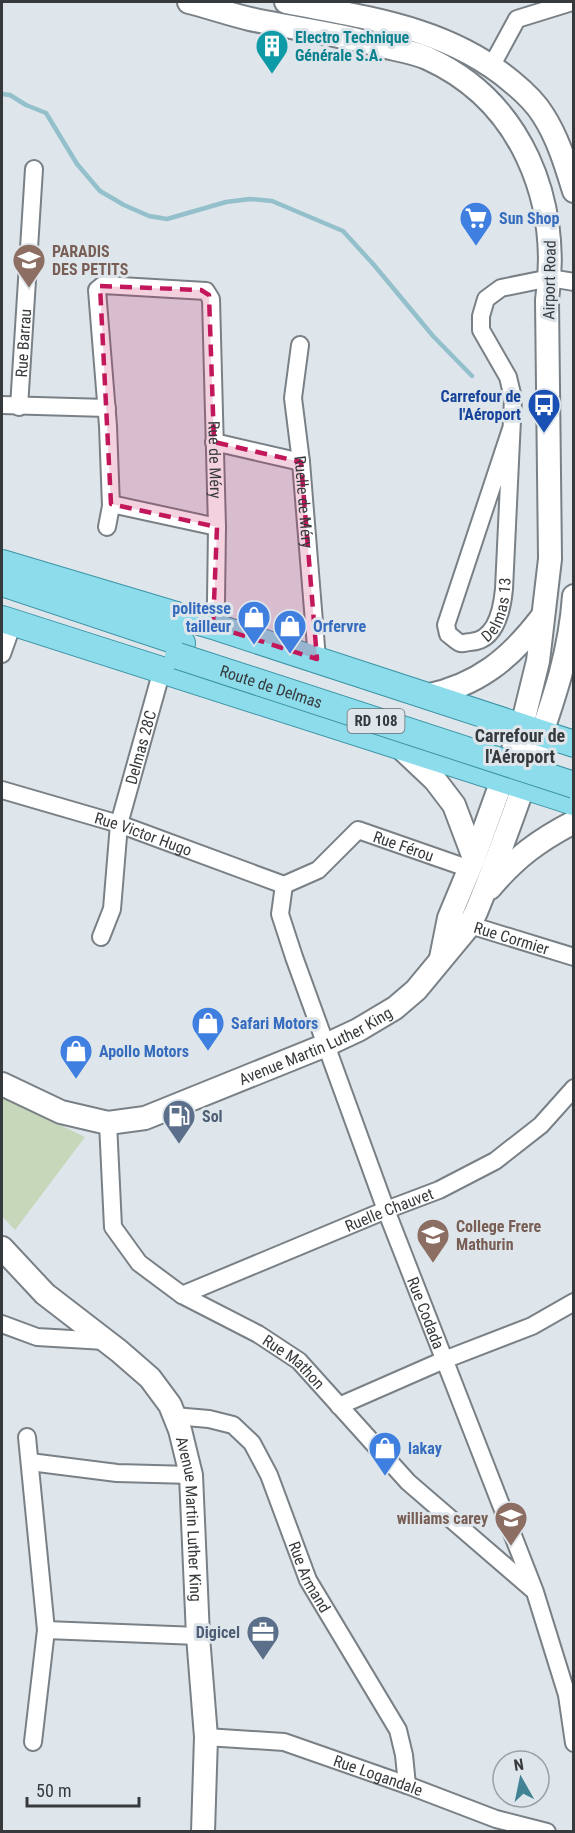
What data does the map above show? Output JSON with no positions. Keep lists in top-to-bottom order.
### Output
{
  "streets": {
    "main road": [
      "Airport Road",
      "Route de Delmas",
      "RD 108",
      "Avenue Martin Luther King"
    ],
    "street": [
      "Rue Barrau",
      "Rue de Méry",
      "Ruelle de Méry",
      "Delmas 13",
      "Delmas 28C",
      "Rue Victor Hugo",
      "Rue Férou",
      "Rue Cormier",
      "Ruelle Chauvet",
      "Rue Codada",
      "Rue Mathon",
      "Rue Armand",
      "Rue Logandale"
    ]
  },
  "crossings": [
    ["Airport Road", "Delmas 13"],
    ["Route de Delmas", "Delmas 28C"],
    ["Delmas 28C", "Rue Victor Hugo"],
    ["Rue Victor Hugo", "Rue Férou"],
    ["Rue Victor Hugo", "Rue Codada"],
    ["Rue Férou", "Rue Codada"],
    ["Rue Cormier", "Avenue Martin Luther King"],
    ["Avenue Martin Luther King", "Rue Codada"],
    ["Avenue Martin Luther King", "Rue Mathon"],
    ["Avenue Martin Luther King", "Rue Armand"],
    ["Avenue Martin Luther King", "Rue Logandale"],
    ["Ruelle Chauvet", "Rue Codada"],
    ["Ruelle Chauvet", "Rue Mathon"],
    ["Rue Codada", "Rue Mathon"],
    ["Rue Armand", "Rue Logandale"]
  ],
  "districts": ["Carrefour de l'Aéroport"],
  "places": {
    "building": ["Electro Technique Générale S.A."],
    "supermarket": ["Sun Shop"],
    "school or university": ["PARADIS DES PETITS", "College Frere Mathurin", "williams carey"],
    "bus stop": ["Carrefour de l'Aéroport"],
    "shop": [
      "politesse tailleur",
      "Orfervre",
      "Safari Motors",
      "Apollo Motors",
      "lakay"
    ],
    "fuel station": ["Sol"],
    "office": ["Digicel"]
  },
  "scale_bar": "50 m",
  "north": "top"
}
